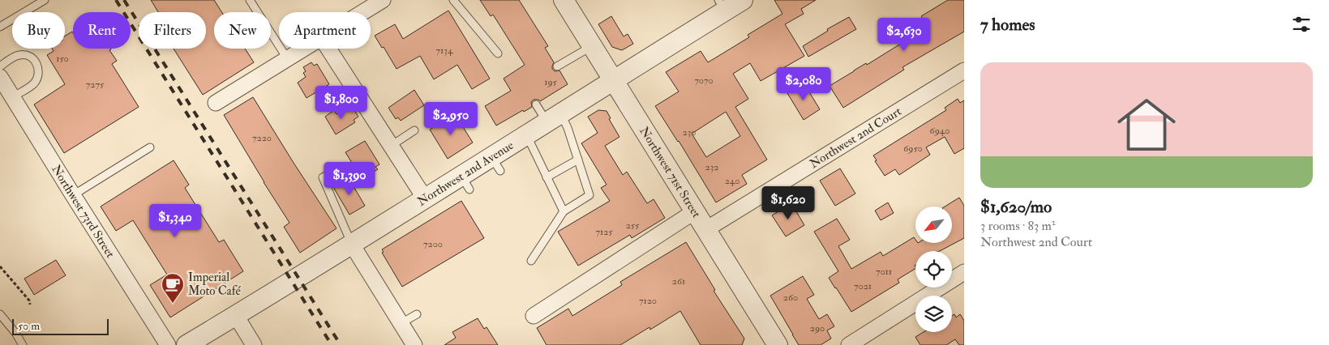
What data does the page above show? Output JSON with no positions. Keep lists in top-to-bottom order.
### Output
{
  "streets": {
    "street": [
      "Northwest 2nd Court",
      "Northwest 71st Street",
      "Northwest 2nd Avenue",
      "Northwest 73rd Street"
    ]
  },
  "crossings": [
    ["Northwest 2nd Court", "Northwest 71st Street"],
    ["Northwest 71st Street", "Northwest 2nd Avenue"]
  ],
  "places": {
    "cafe": ["Imperial Moto Café"]
  },
  "house_numbers": [
    "7134",
    "150",
    "7070",
    "195",
    "7275",
    "6940",
    "230",
    "7220",
    "6950",
    "232",
    "240",
    "255",
    "7125",
    "7200",
    "7011",
    "261",
    "7021",
    "260",
    "7120",
    "290"
  ],
  "scale_bar": "50 m",
  "north": "bottom left",
  "page": {
    "heading": "7 homes",
    "chip": [
      "Buy",
      "Rent",
      "Filters",
      "New",
      "Apartment"
    ],
    "price": [
      "$2,630",
      "$2,080",
      "$1,800",
      "$2,950",
      "$1,390",
      "$1,620",
      "$1,340"
    ],
    "list": [
      {
        "name": "$1,620/mo",
        "note": "3 rooms · 83 m² · Northwest 2nd Court"
      }
    ],
    "scale": "50 m"
  }
}
